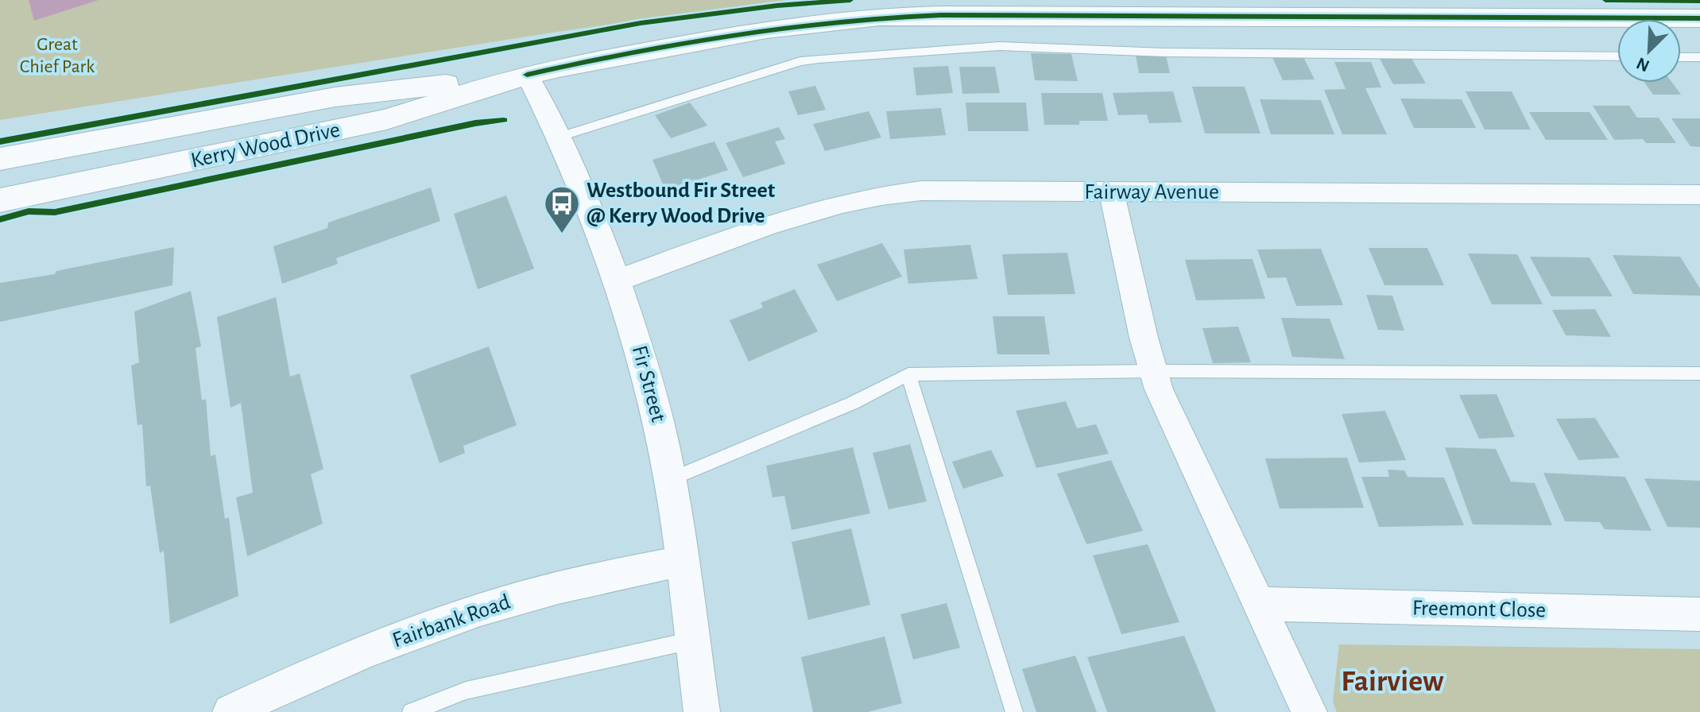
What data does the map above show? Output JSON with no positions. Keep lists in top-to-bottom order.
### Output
{
  "streets": {
    "street": [
      "Kerry Wood Drive",
      "Fairway Avenue",
      "Fir Street",
      "Freemont Close",
      "Fairbank Road"
    ]
  },
  "crossings": [
    ["Kerry Wood Drive", "Fir Street"],
    ["Fairway Avenue", "Fir Street"],
    ["Fir Street", "Fairbank Road"]
  ],
  "districts": ["Fairview"],
  "parks": ["Great Chief Park"],
  "places": {
    "bus stop": ["Westbound Fir Street @ Kerry Wood Drive"]
  },
  "north": "bottom left"
}
